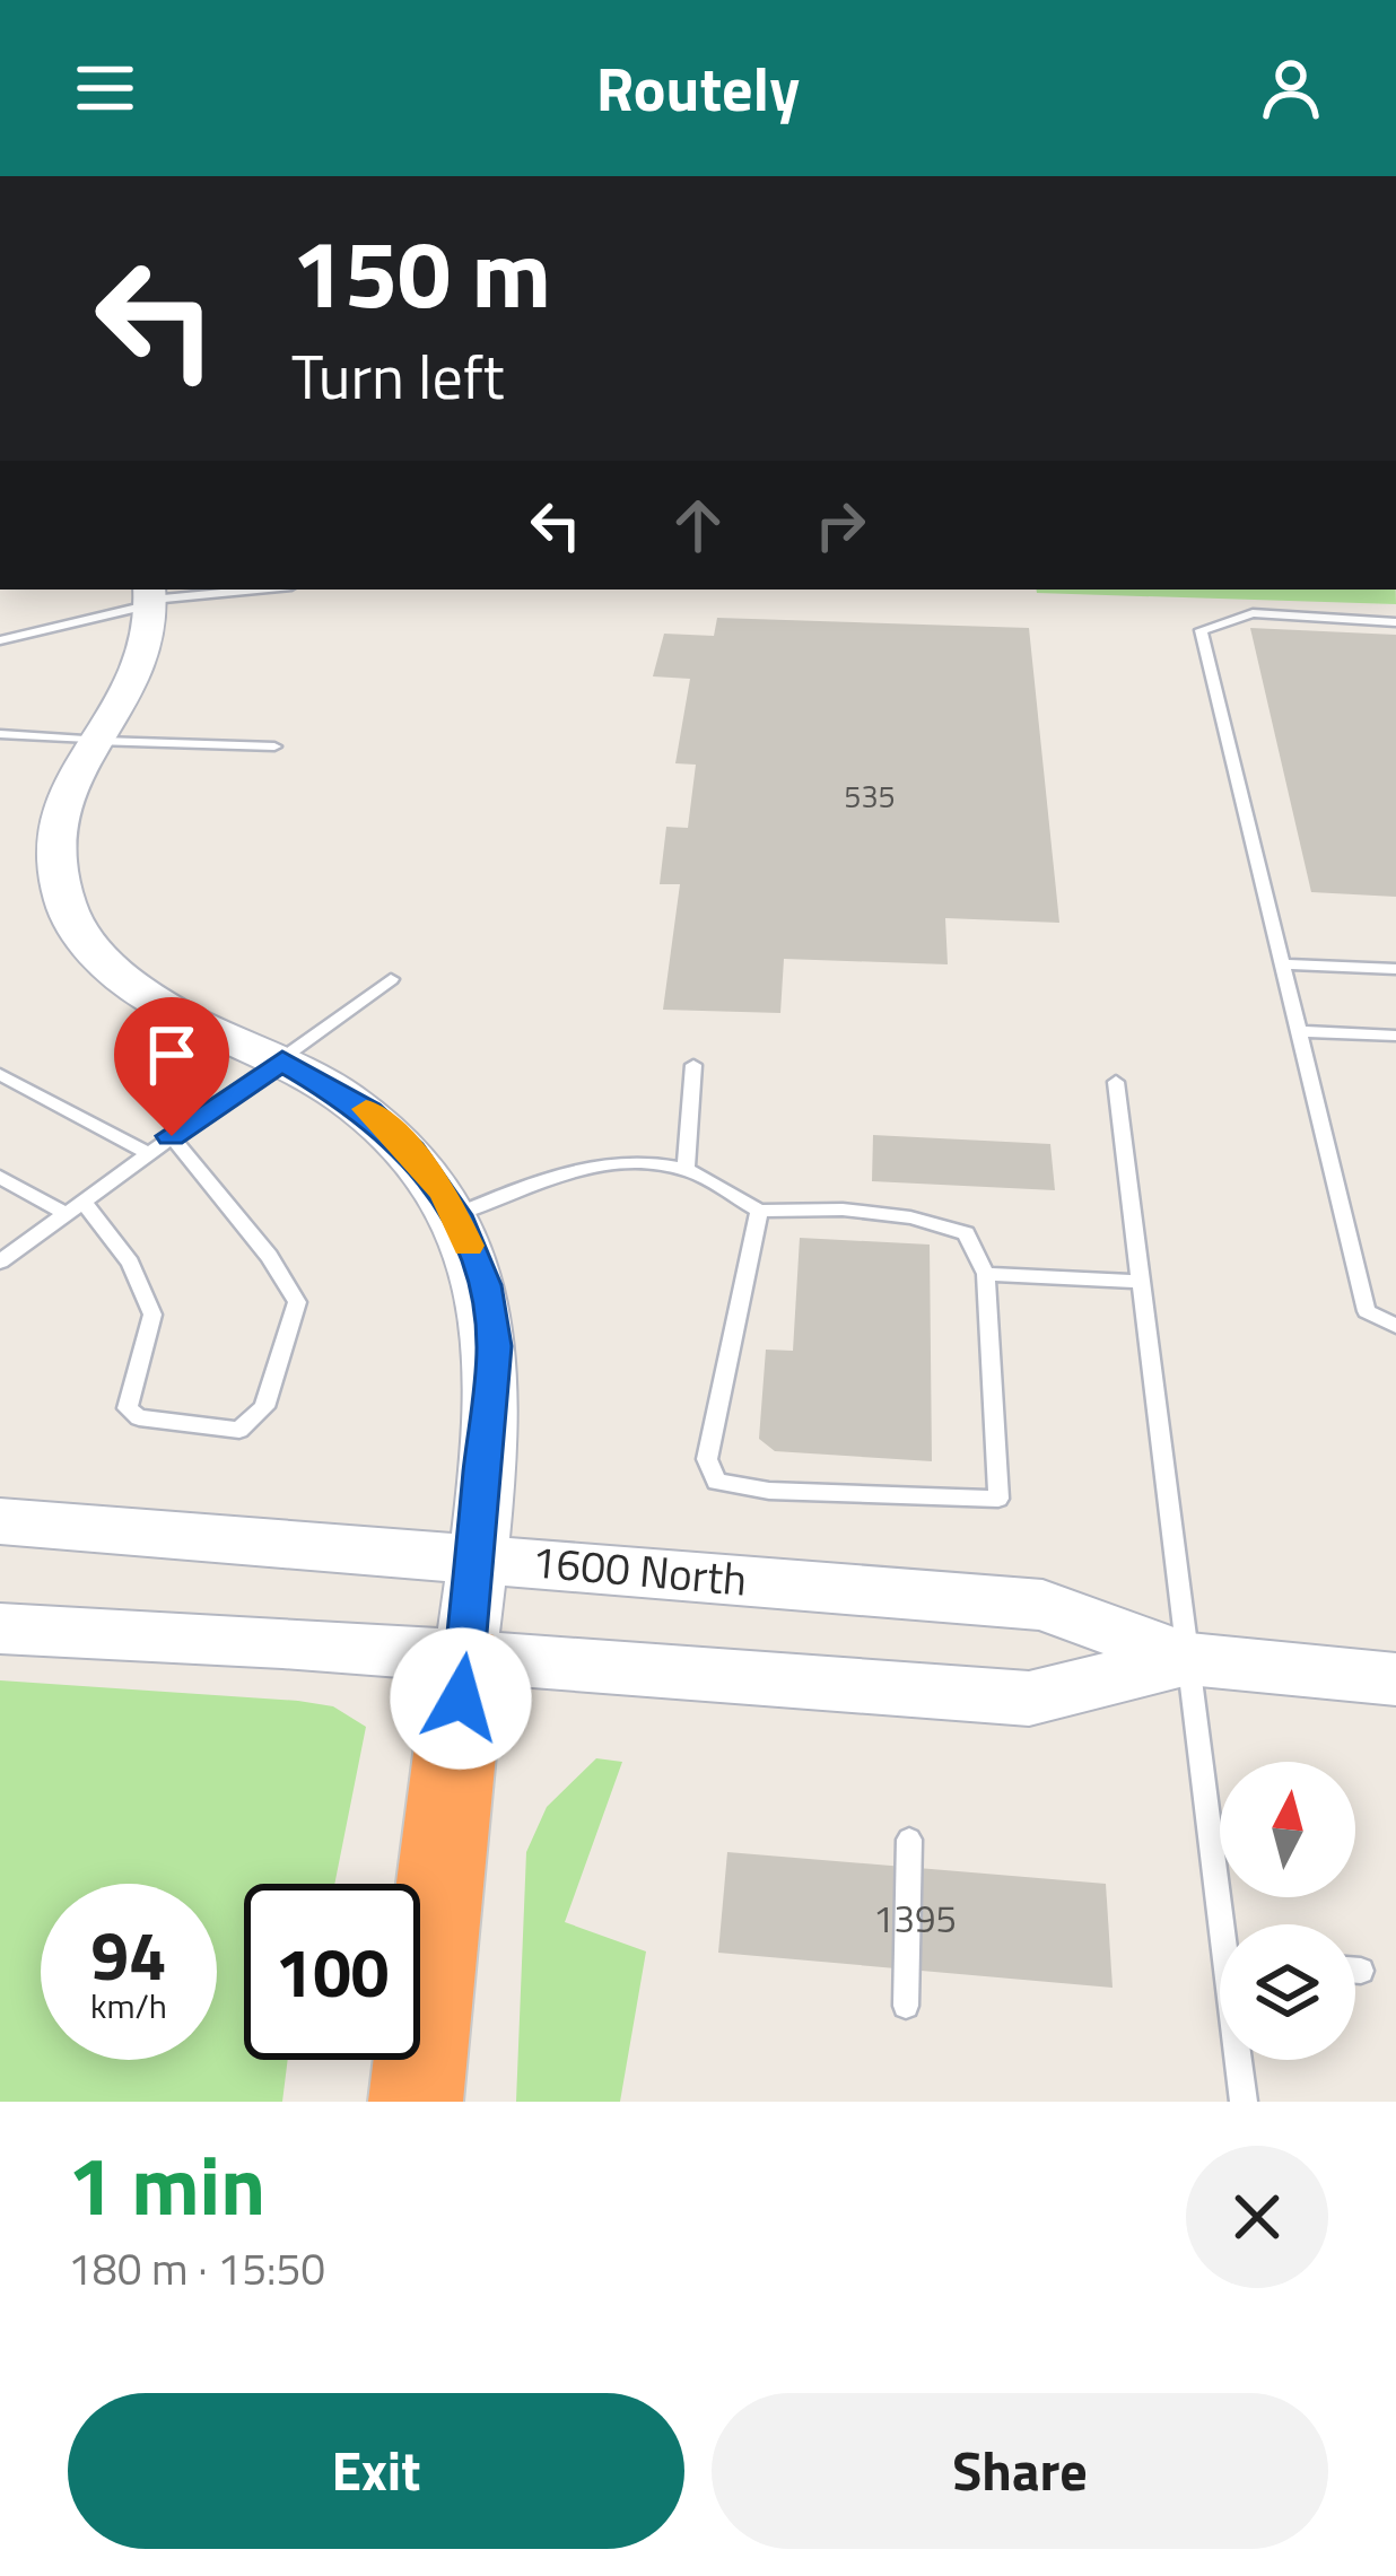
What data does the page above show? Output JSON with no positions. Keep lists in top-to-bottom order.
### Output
{
  "streets": {
    "street": ["1600 North"]
  },
  "house_numbers": ["535", "1395"],
  "north": "top",
  "page": {
    "header": "Routely",
    "turn": ["150 m", "Turn left"],
    "speed": "94 km/h",
    "limit": "100",
    "heading": ["1 min", "180 m · 15:50"],
    "buttons": ["Exit", "Share"]
  }
}
